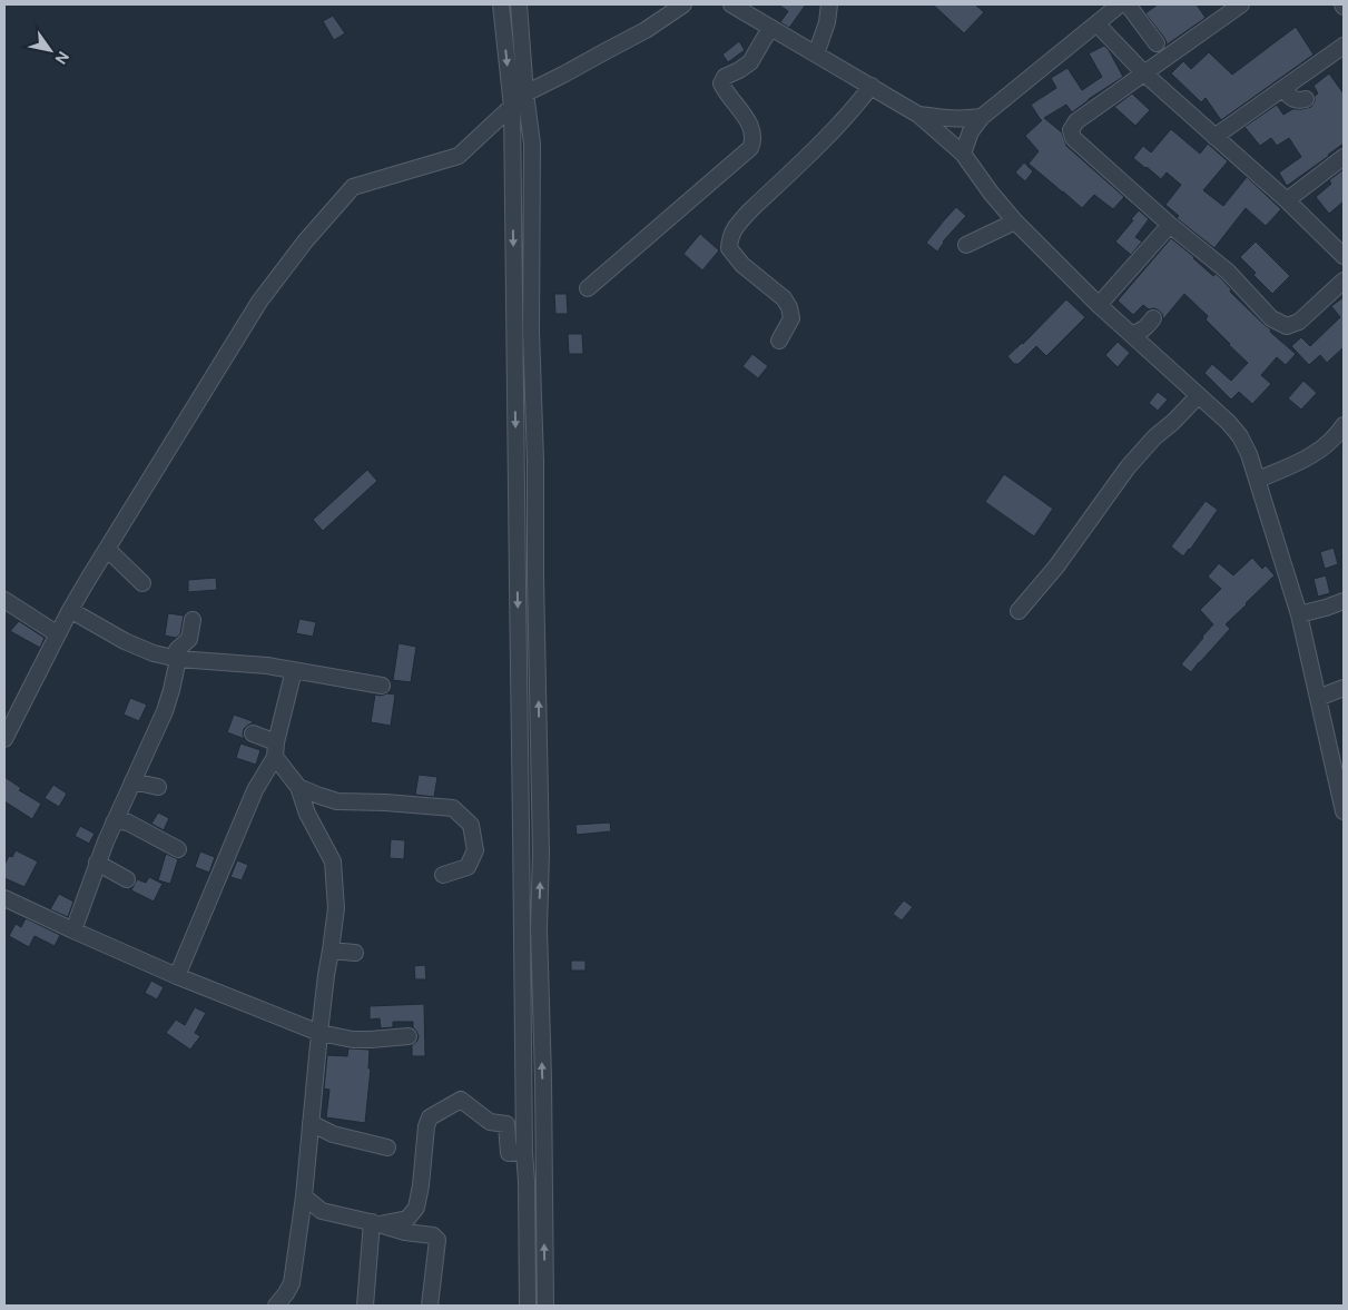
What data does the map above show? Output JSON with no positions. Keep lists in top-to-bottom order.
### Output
{
  "north": "bottom right"
}
